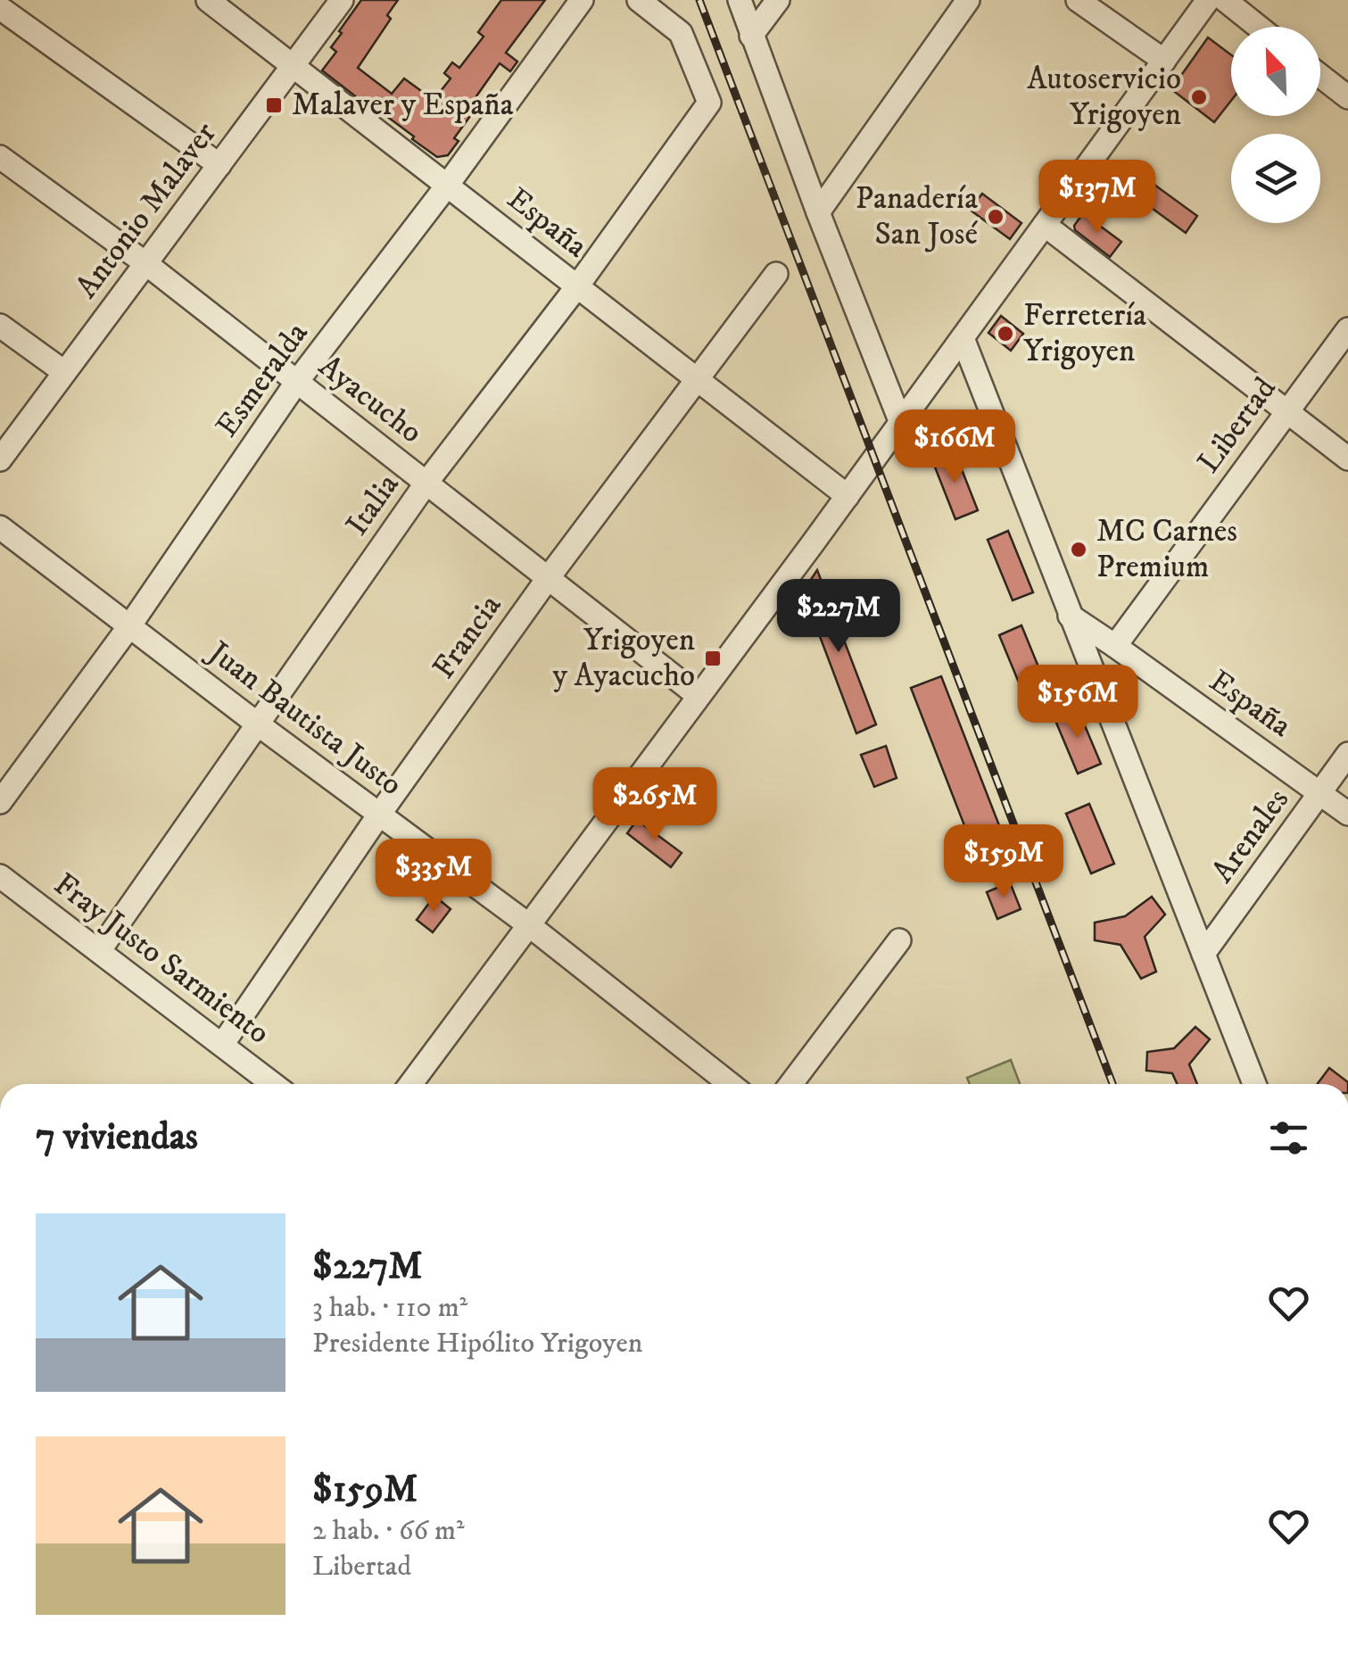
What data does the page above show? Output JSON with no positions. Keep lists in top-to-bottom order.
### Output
{
  "streets": {
    "street": [
      "Antonio Malaver",
      "España",
      "Esmeralda",
      "Ayacucho",
      "Libertad",
      "Italia",
      "Francia",
      "Juan Bautista Justo",
      "Arenales",
      "Fray Justo Sarmiento"
    ]
  },
  "crossings": [
    ["Antonio Malaver", "España"],
    ["Antonio Malaver", "Ayacucho"],
    ["España", "Esmeralda"],
    ["España", "Libertad"],
    ["España", "Italia"],
    ["España", "Francia"],
    ["España", "Arenales"],
    ["Esmeralda", "Ayacucho"],
    ["Esmeralda", "Juan Bautista Justo"],
    ["Ayacucho", "Italia"],
    ["Ayacucho", "Francia"],
    ["Italia", "Juan Bautista Justo"],
    ["Italia", "Fray Justo Sarmiento"],
    ["Francia", "Juan Bautista Justo"],
    ["Francia", "Fray Justo Sarmiento"]
  ],
  "places": {
    "other": [
      "Autoservicio Yrigoyen",
      "Panadería San José",
      "Ferretería Yrigoyen",
      "MC Carnes Premium"
    ],
    "transit": ["Malaver y España", "Yrigoyen y Ayacucho"]
  },
  "north": "top left",
  "page": {
    "price": [
      "$137M",
      "$166M",
      "$227M",
      "$156M",
      "$265M",
      "$159M",
      "$335M"
    ],
    "heading": "7 viviendas",
    "list": [
      {
        "name": "$227M",
        "note": "3 hab. · 110 m² · Presidente Hipólito Yrigoyen"
      },
      {
        "name": "$159M",
        "note": "2 hab. · 66 m² · Libertad"
      }
    ]
  }
}
